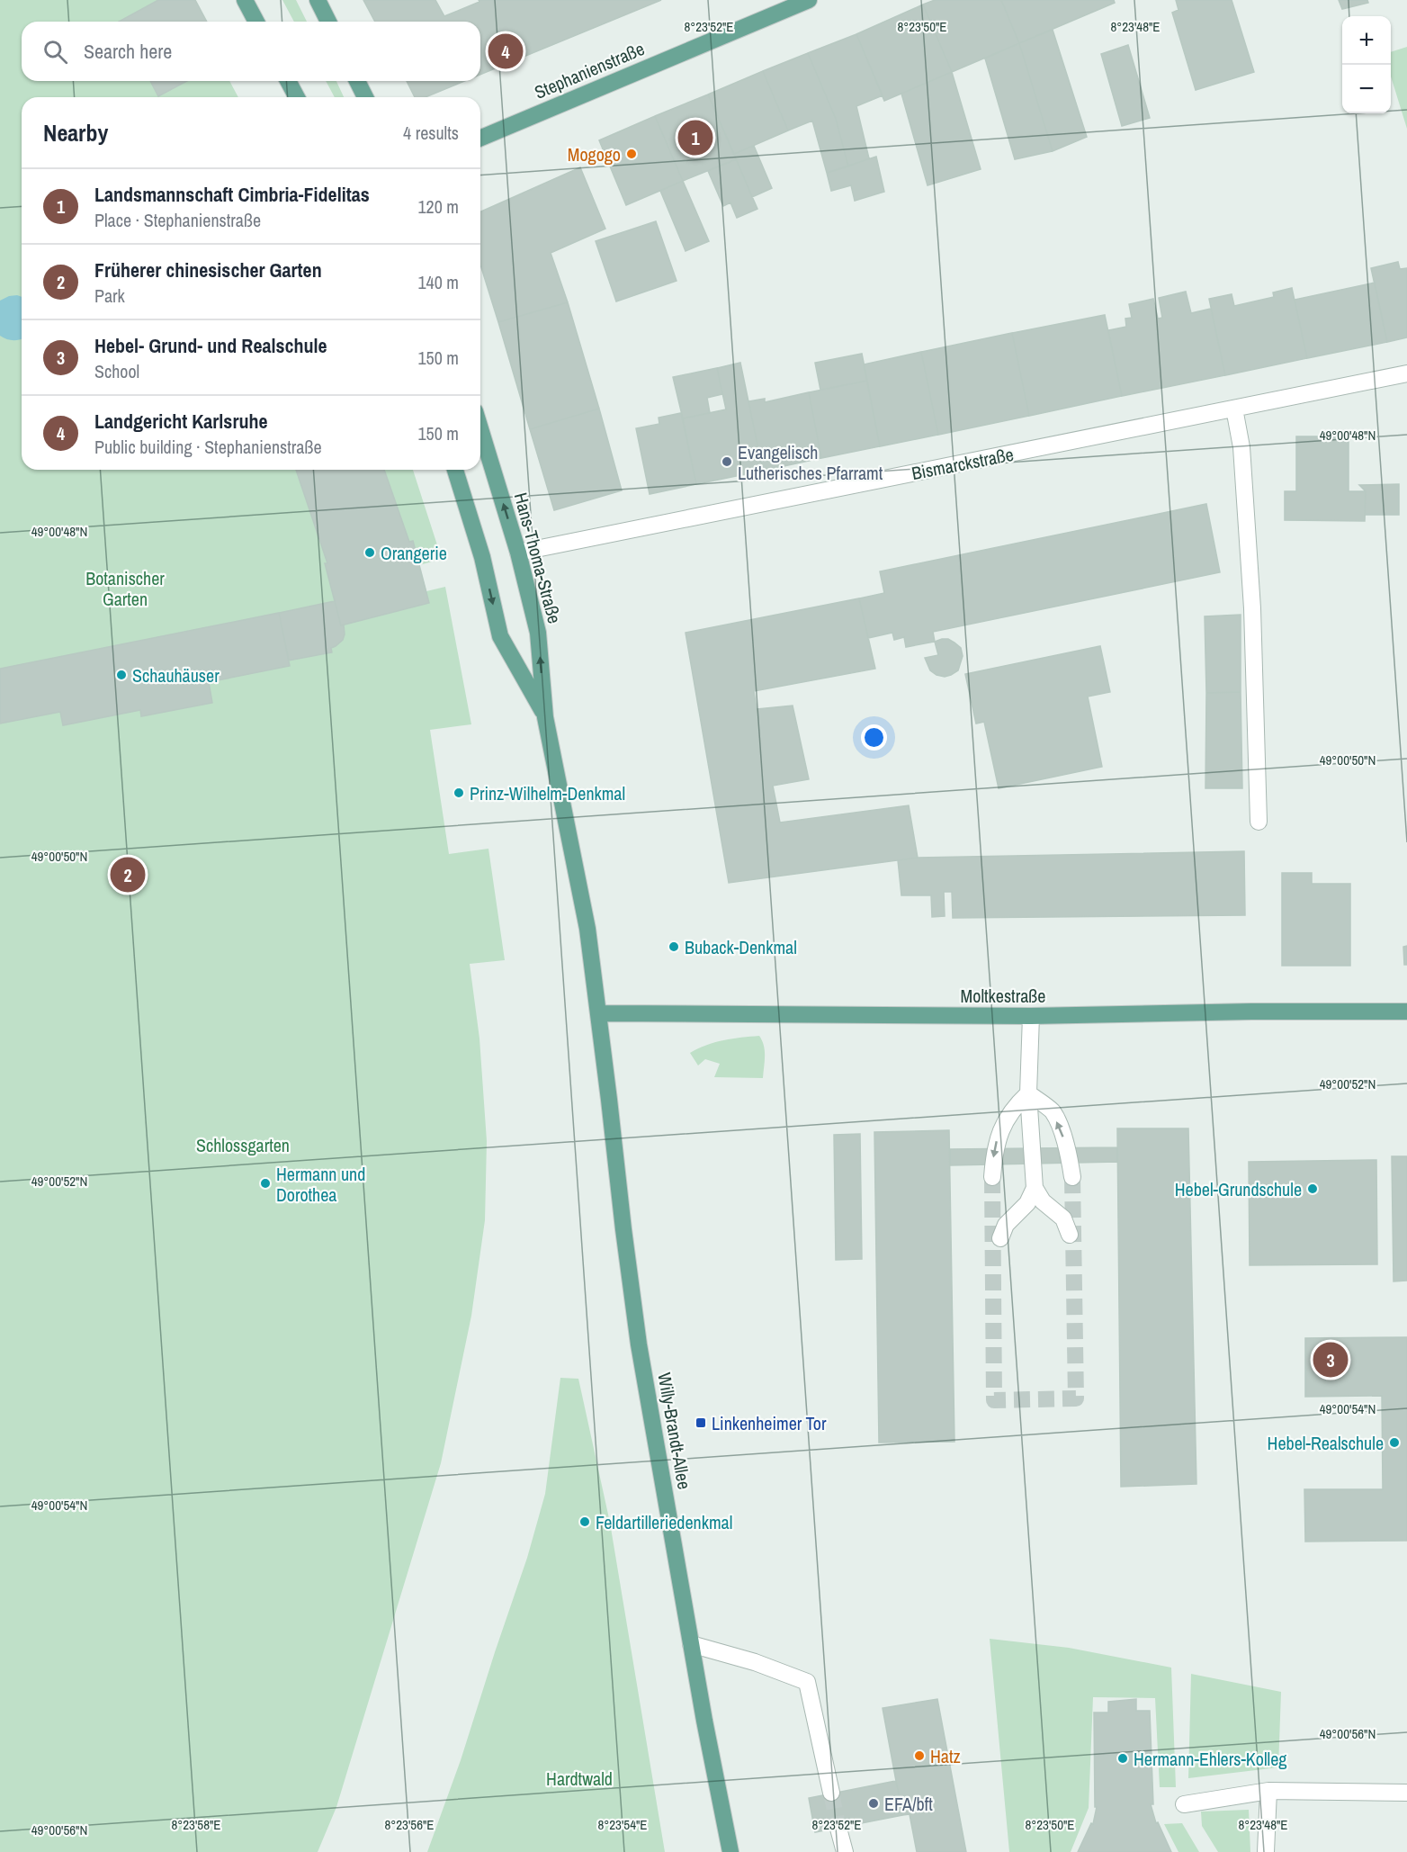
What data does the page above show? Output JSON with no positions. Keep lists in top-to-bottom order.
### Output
{
  "streets": {
    "main road": [
      "Stephanienstraße",
      "Hans-Thoma-Straße",
      "Moltkestraße",
      "Willy-Brandt-Allee"
    ],
    "street": ["Bismarckstraße"]
  },
  "crossings": [
    ["Bismarckstraße", "Hans-Thoma-Straße"],
    ["Hans-Thoma-Straße", "Moltkestraße"],
    ["Hans-Thoma-Straße", "Willy-Brandt-Allee"],
    ["Moltkestraße", "Willy-Brandt-Allee"]
  ],
  "parks": ["Botanischer Garten", "Schlossgarten", "Hardtwald"],
  "places": {
    "other": [
      "Mogogo",
      "Evangelisch Lutherisches Pfarramt",
      "Orangerie",
      "Schauhäuser",
      "Prinz-Wilhelm-Denkmal",
      "Buback-Denkmal",
      "Hermann und Dorothea",
      "Hebel-Grundschule",
      "Hebel-Realschule",
      "Feldartilleriedenkmal",
      "Hatz",
      "Hermann-Ehlers-Kolleg",
      "EFA/bft"
    ],
    "transit": ["Linkenheimer Tor"]
  },
  "page": {
    "map_buttons": ["+", "−"],
    "search": "Search here",
    "pins": [
      "4",
      "1",
      "2",
      "3"
    ],
    "heading": ["Nearby", "4 results"],
    "list": [
      {
        "mark": "1",
        "name": "Landsmannschaft Cimbria-Fidelitas",
        "note": "Place · Stephanienstraße",
        "value": "120 m"
      },
      {
        "mark": "2",
        "name": "Früherer chinesischer Garten",
        "note": "Park",
        "value": "140 m"
      },
      {
        "mark": "3",
        "name": "Hebel- Grund- und Realschule",
        "note": "School",
        "value": "150 m"
      },
      {
        "mark": "4",
        "name": "Landgericht Karlsruhe",
        "note": "Public building · Stephanienstraße",
        "value": "150 m"
      }
    ]
  },
  "coordinates": [
    "8°23'52\"E",
    "8°23'50\"E",
    "8°23'48\"E",
    "49°00'48\"N",
    "49°00'50\"N",
    "49°00'52\"N",
    "49°00'54\"N",
    "49°00'56\"N",
    "8°23'58\"E",
    "8°23'56\"E",
    "8°23'54\"E"
  ]
}
